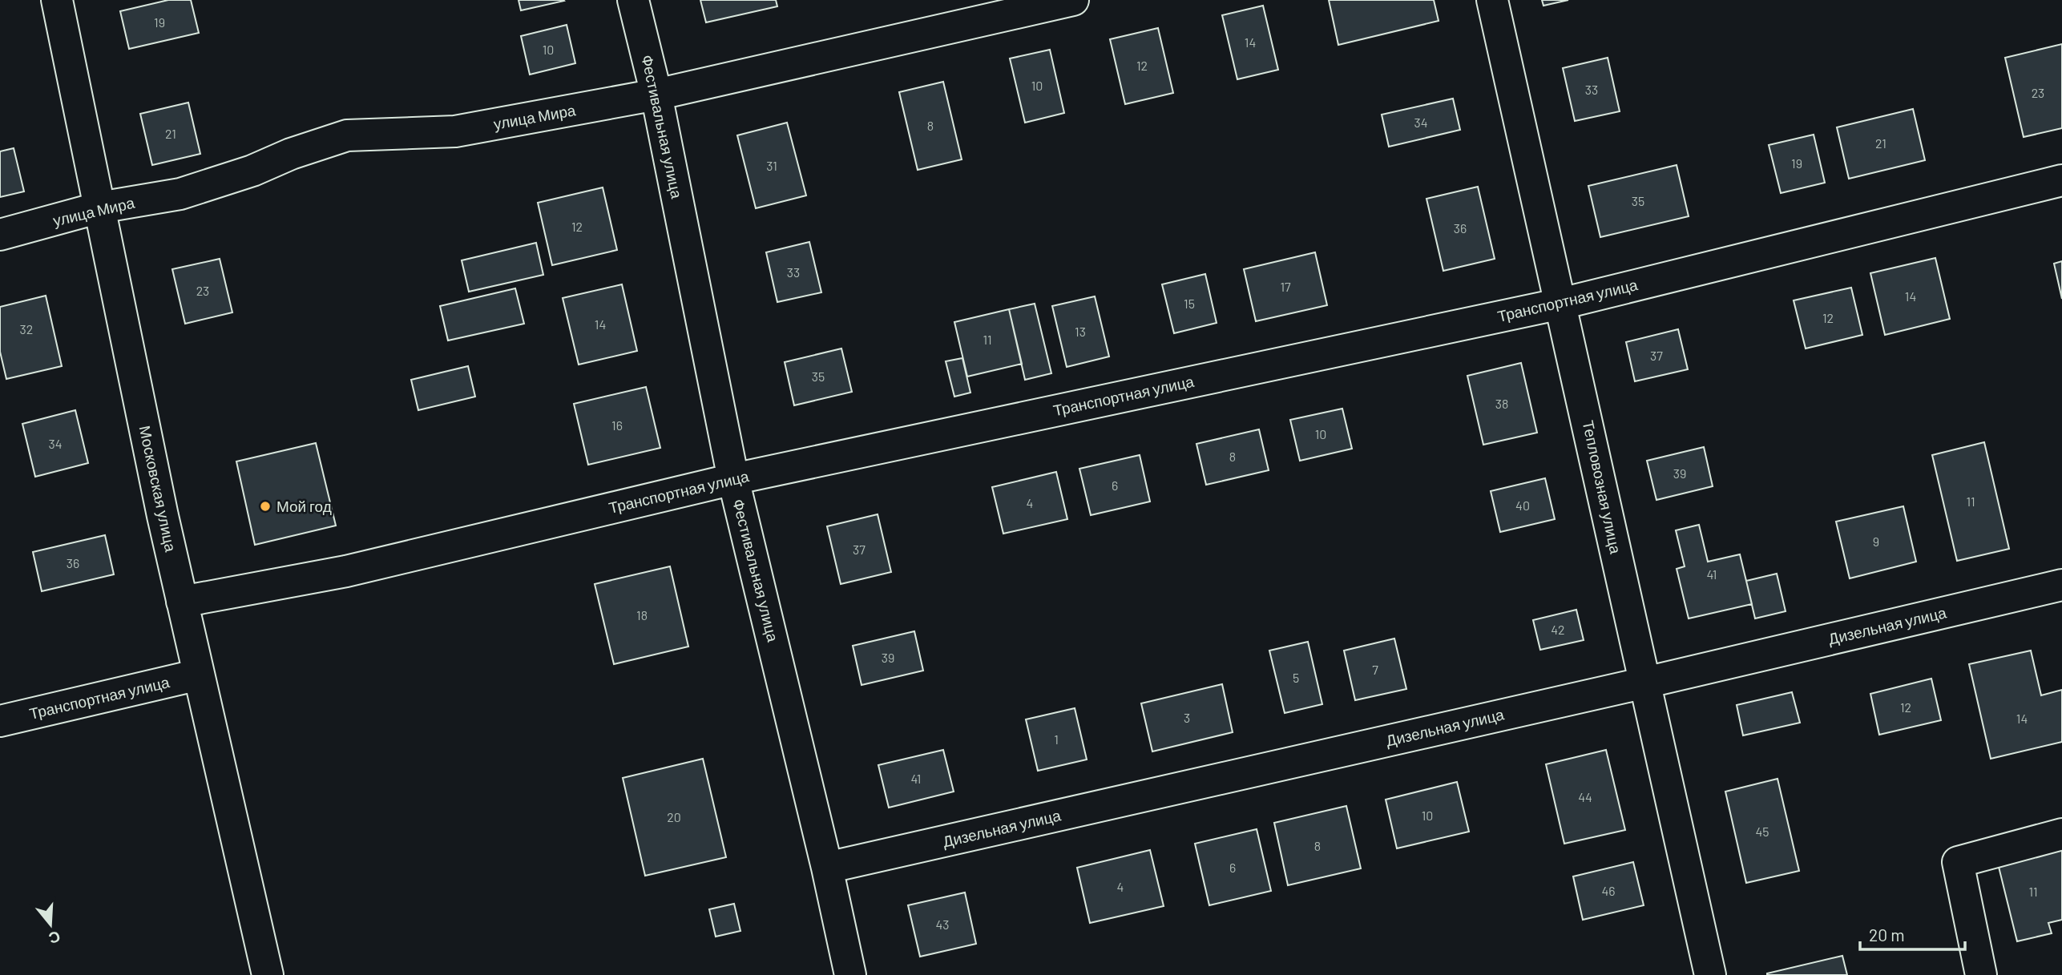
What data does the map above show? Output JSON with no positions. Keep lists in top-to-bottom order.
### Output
{
  "streets": {
    "street": [
      "улица Мира",
      "Фестивальная улица",
      "Транспортная улица",
      "Тепловозная улица",
      "Московская улица",
      "Дизельная улица"
    ]
  },
  "crossings": [
    ["улица Мира", "Фестивальная улица"],
    ["улица Мира", "Московская улица"],
    ["Фестивальная улица", "Транспортная улица"],
    ["Фестивальная улица", "Дизельная улица"],
    ["Транспортная улица", "Тепловозная улица"],
    ["Транспортная улица", "Московская улица"],
    ["Тепловозная улица", "Дизельная улица"]
  ],
  "places": ["Мой год"],
  "house_numbers": [
    "19",
    "14",
    "10",
    "12",
    "10",
    "33",
    "23",
    "34",
    "8",
    "21",
    "21",
    "19",
    "31",
    "35",
    "12",
    "36",
    "33",
    "17",
    "23",
    "14",
    "15",
    "12",
    "14",
    "32",
    "13",
    "11",
    "37",
    "35",
    "38",
    "16",
    "10",
    "34",
    "8",
    "39",
    "6",
    "11",
    "4",
    "40",
    "9",
    "37",
    "36",
    "41",
    "18",
    "42",
    "39",
    "7",
    "5",
    "12",
    "3",
    "14",
    "1",
    "41",
    "44",
    "10",
    "20",
    "45",
    "8",
    "6",
    "4",
    "46",
    "11",
    "43"
  ],
  "scale_bar": "20 m",
  "north": "bottom"
}
